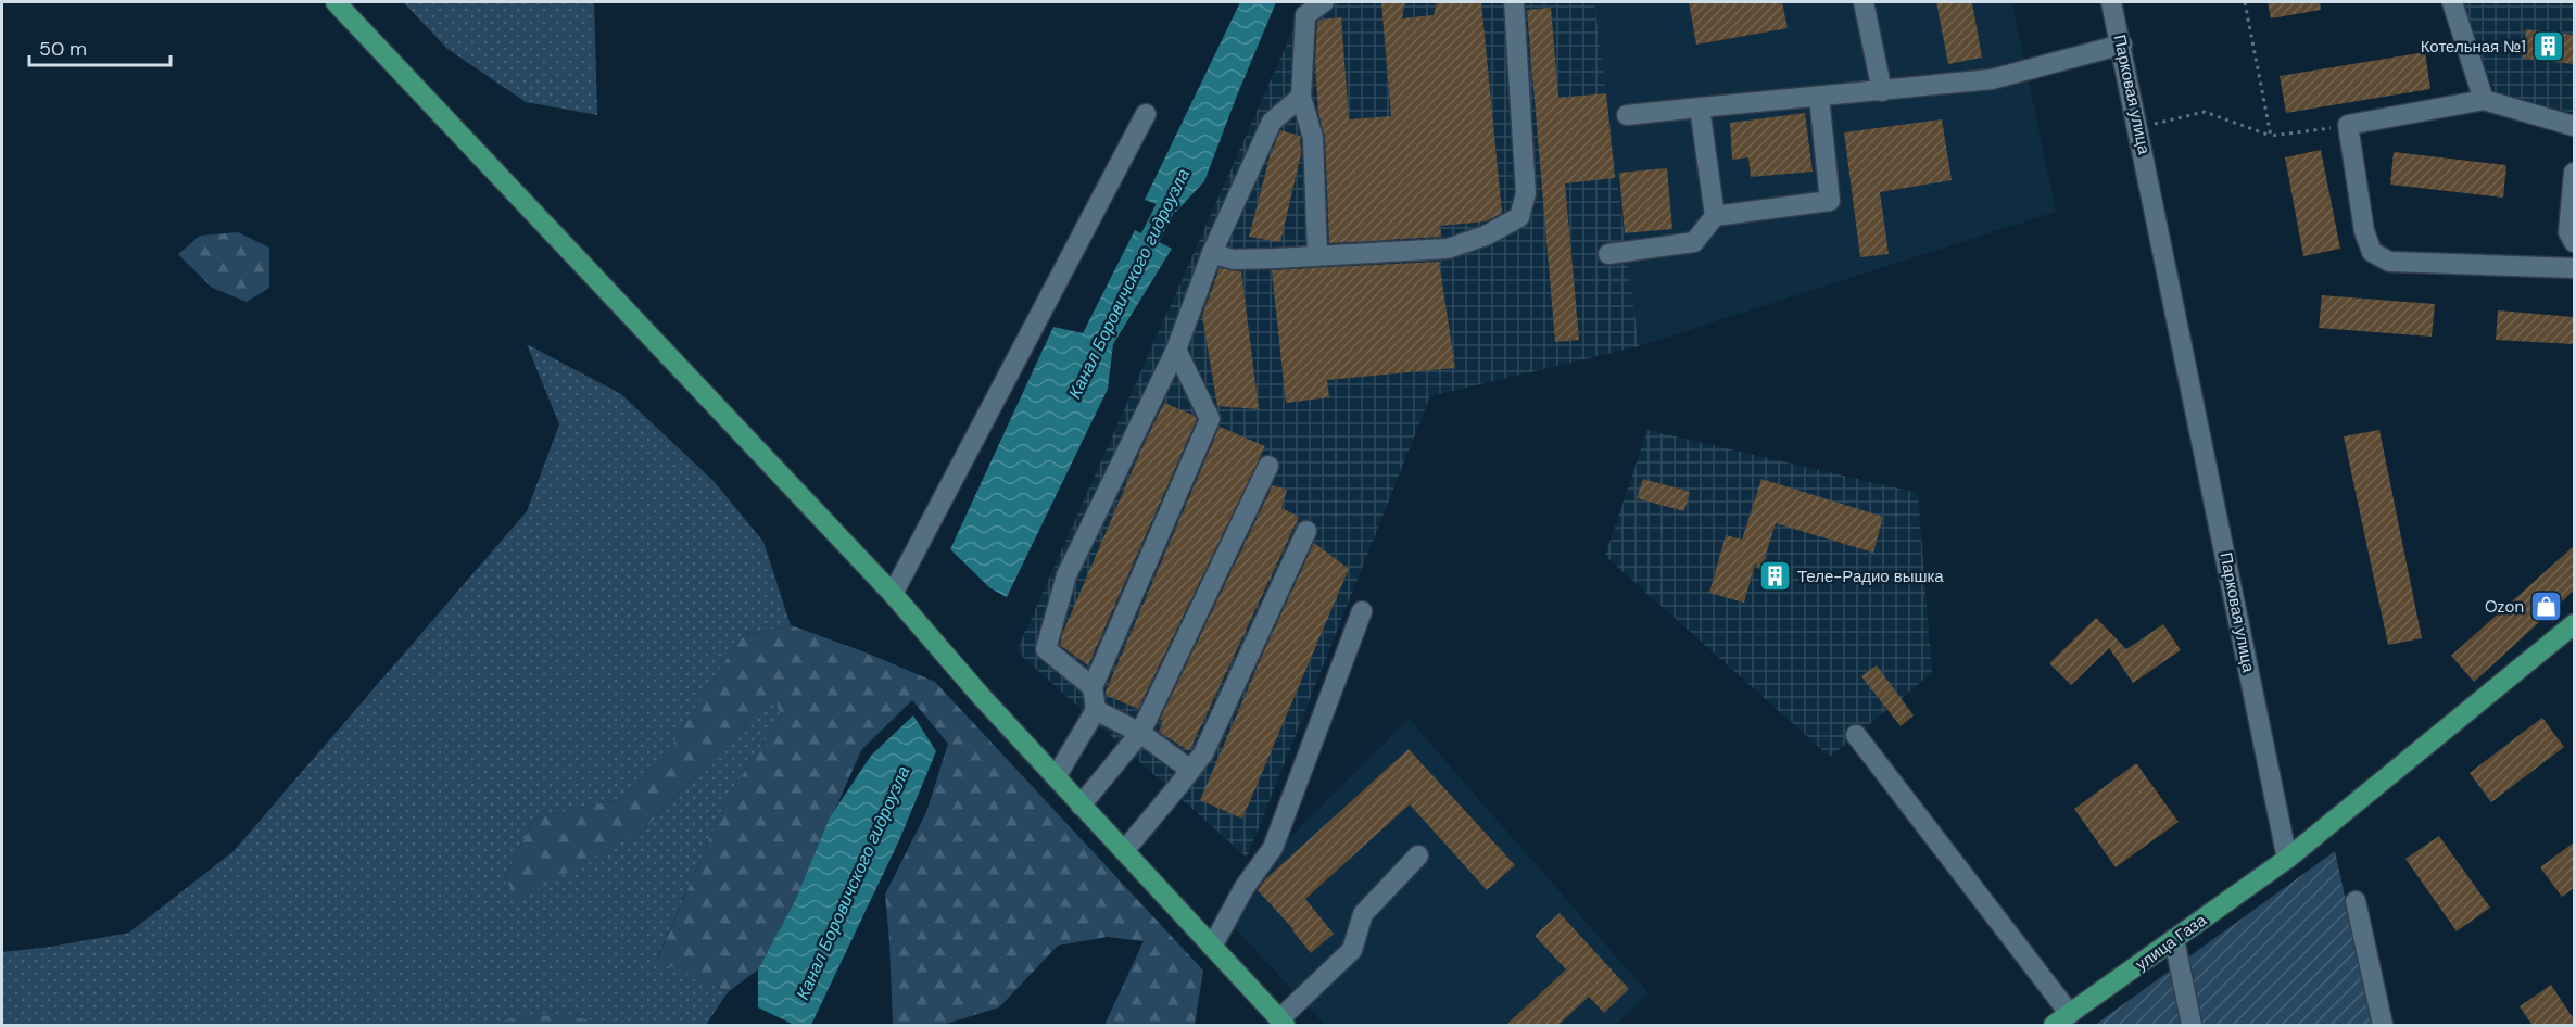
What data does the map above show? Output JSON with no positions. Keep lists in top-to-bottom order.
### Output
{
  "streets": {
    "main road": ["улица Газа"],
    "street": ["Парковая улица"]
  },
  "crossings": [
    ["Парковая улица", "улица Газа"]
  ],
  "water": ["Канал Боровичского гидроузла"],
  "places": {
    "building": ["Котельная №1", "Теле-Радио вышка"],
    "shop": ["Ozon"]
  },
  "scale_bar": "50 m"
}
